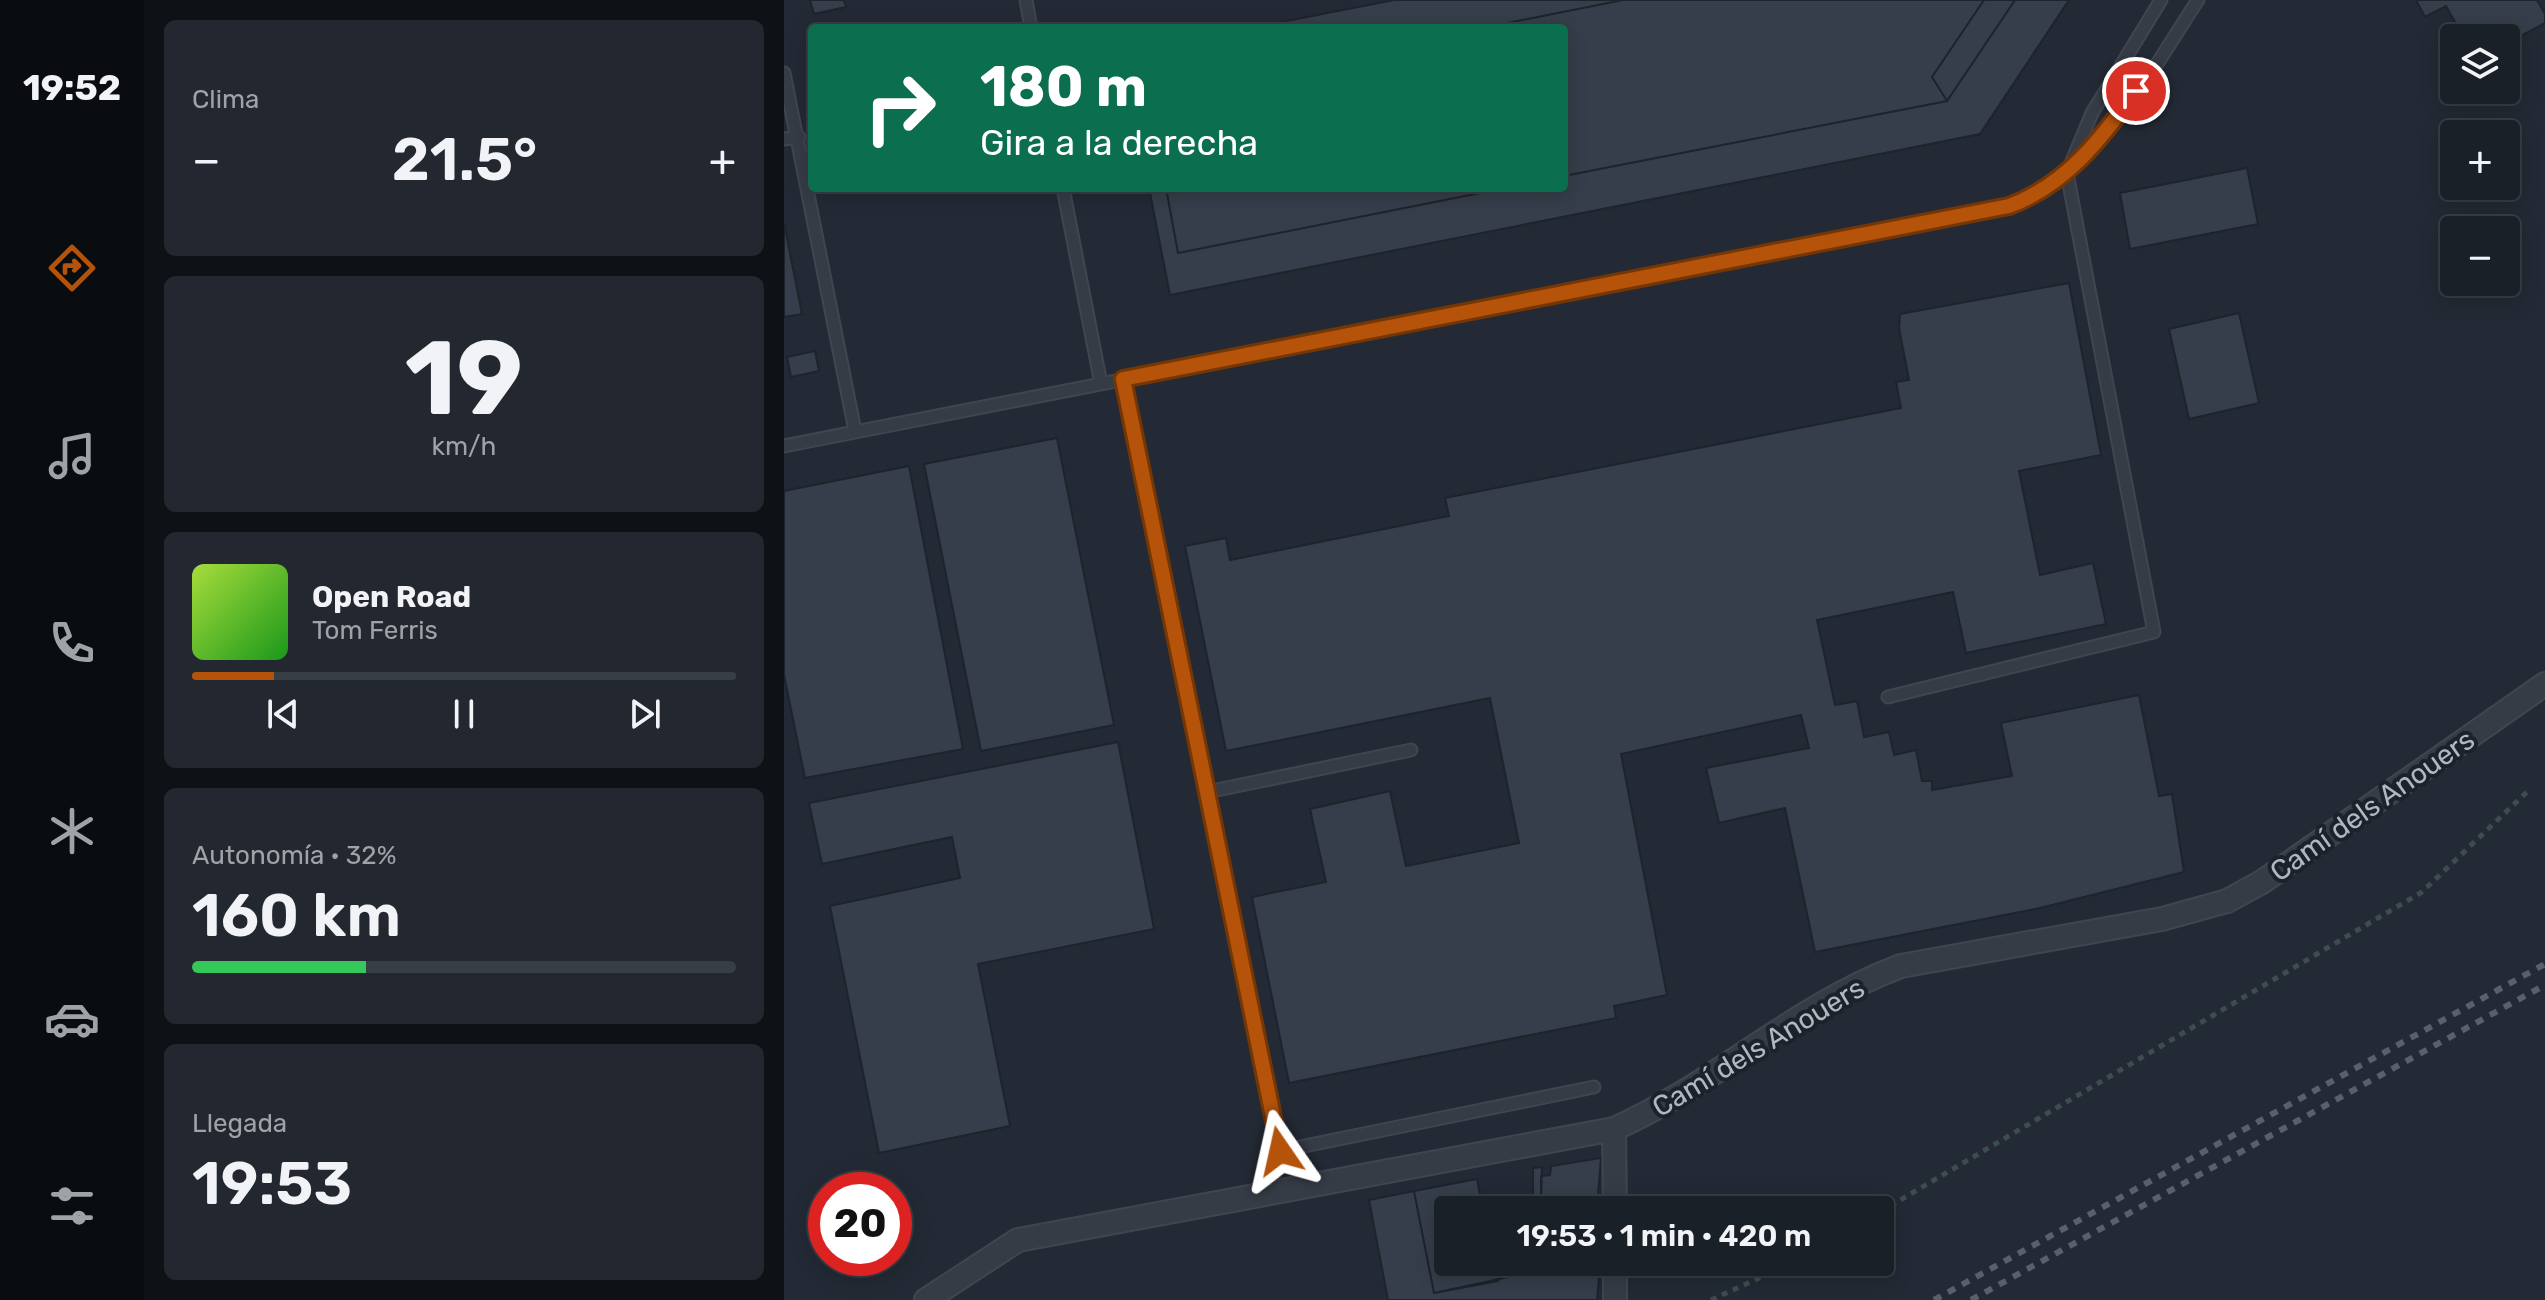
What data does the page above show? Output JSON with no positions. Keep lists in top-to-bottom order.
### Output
{
  "streets": {
    "street": ["Camí dels Anouers"]
  },
  "page": {
    "tabs": "19:52",
    "tile": [
      "Clima",
      ["19", "km/h"],
      ["Autonomía · 32%", "160 km"],
      ["Llegada", "19:53"]
    ],
    "map_buttons": ["+", "−"],
    "turn": ["180 m", "Gira a la derecha"],
    "heat": ["−", "21.5°", "+"],
    "song": ["Open Road", "Tom Ferris"],
    "limit": "20",
    "trip": "19:53 · 1 min · 420 m"
  }
}
